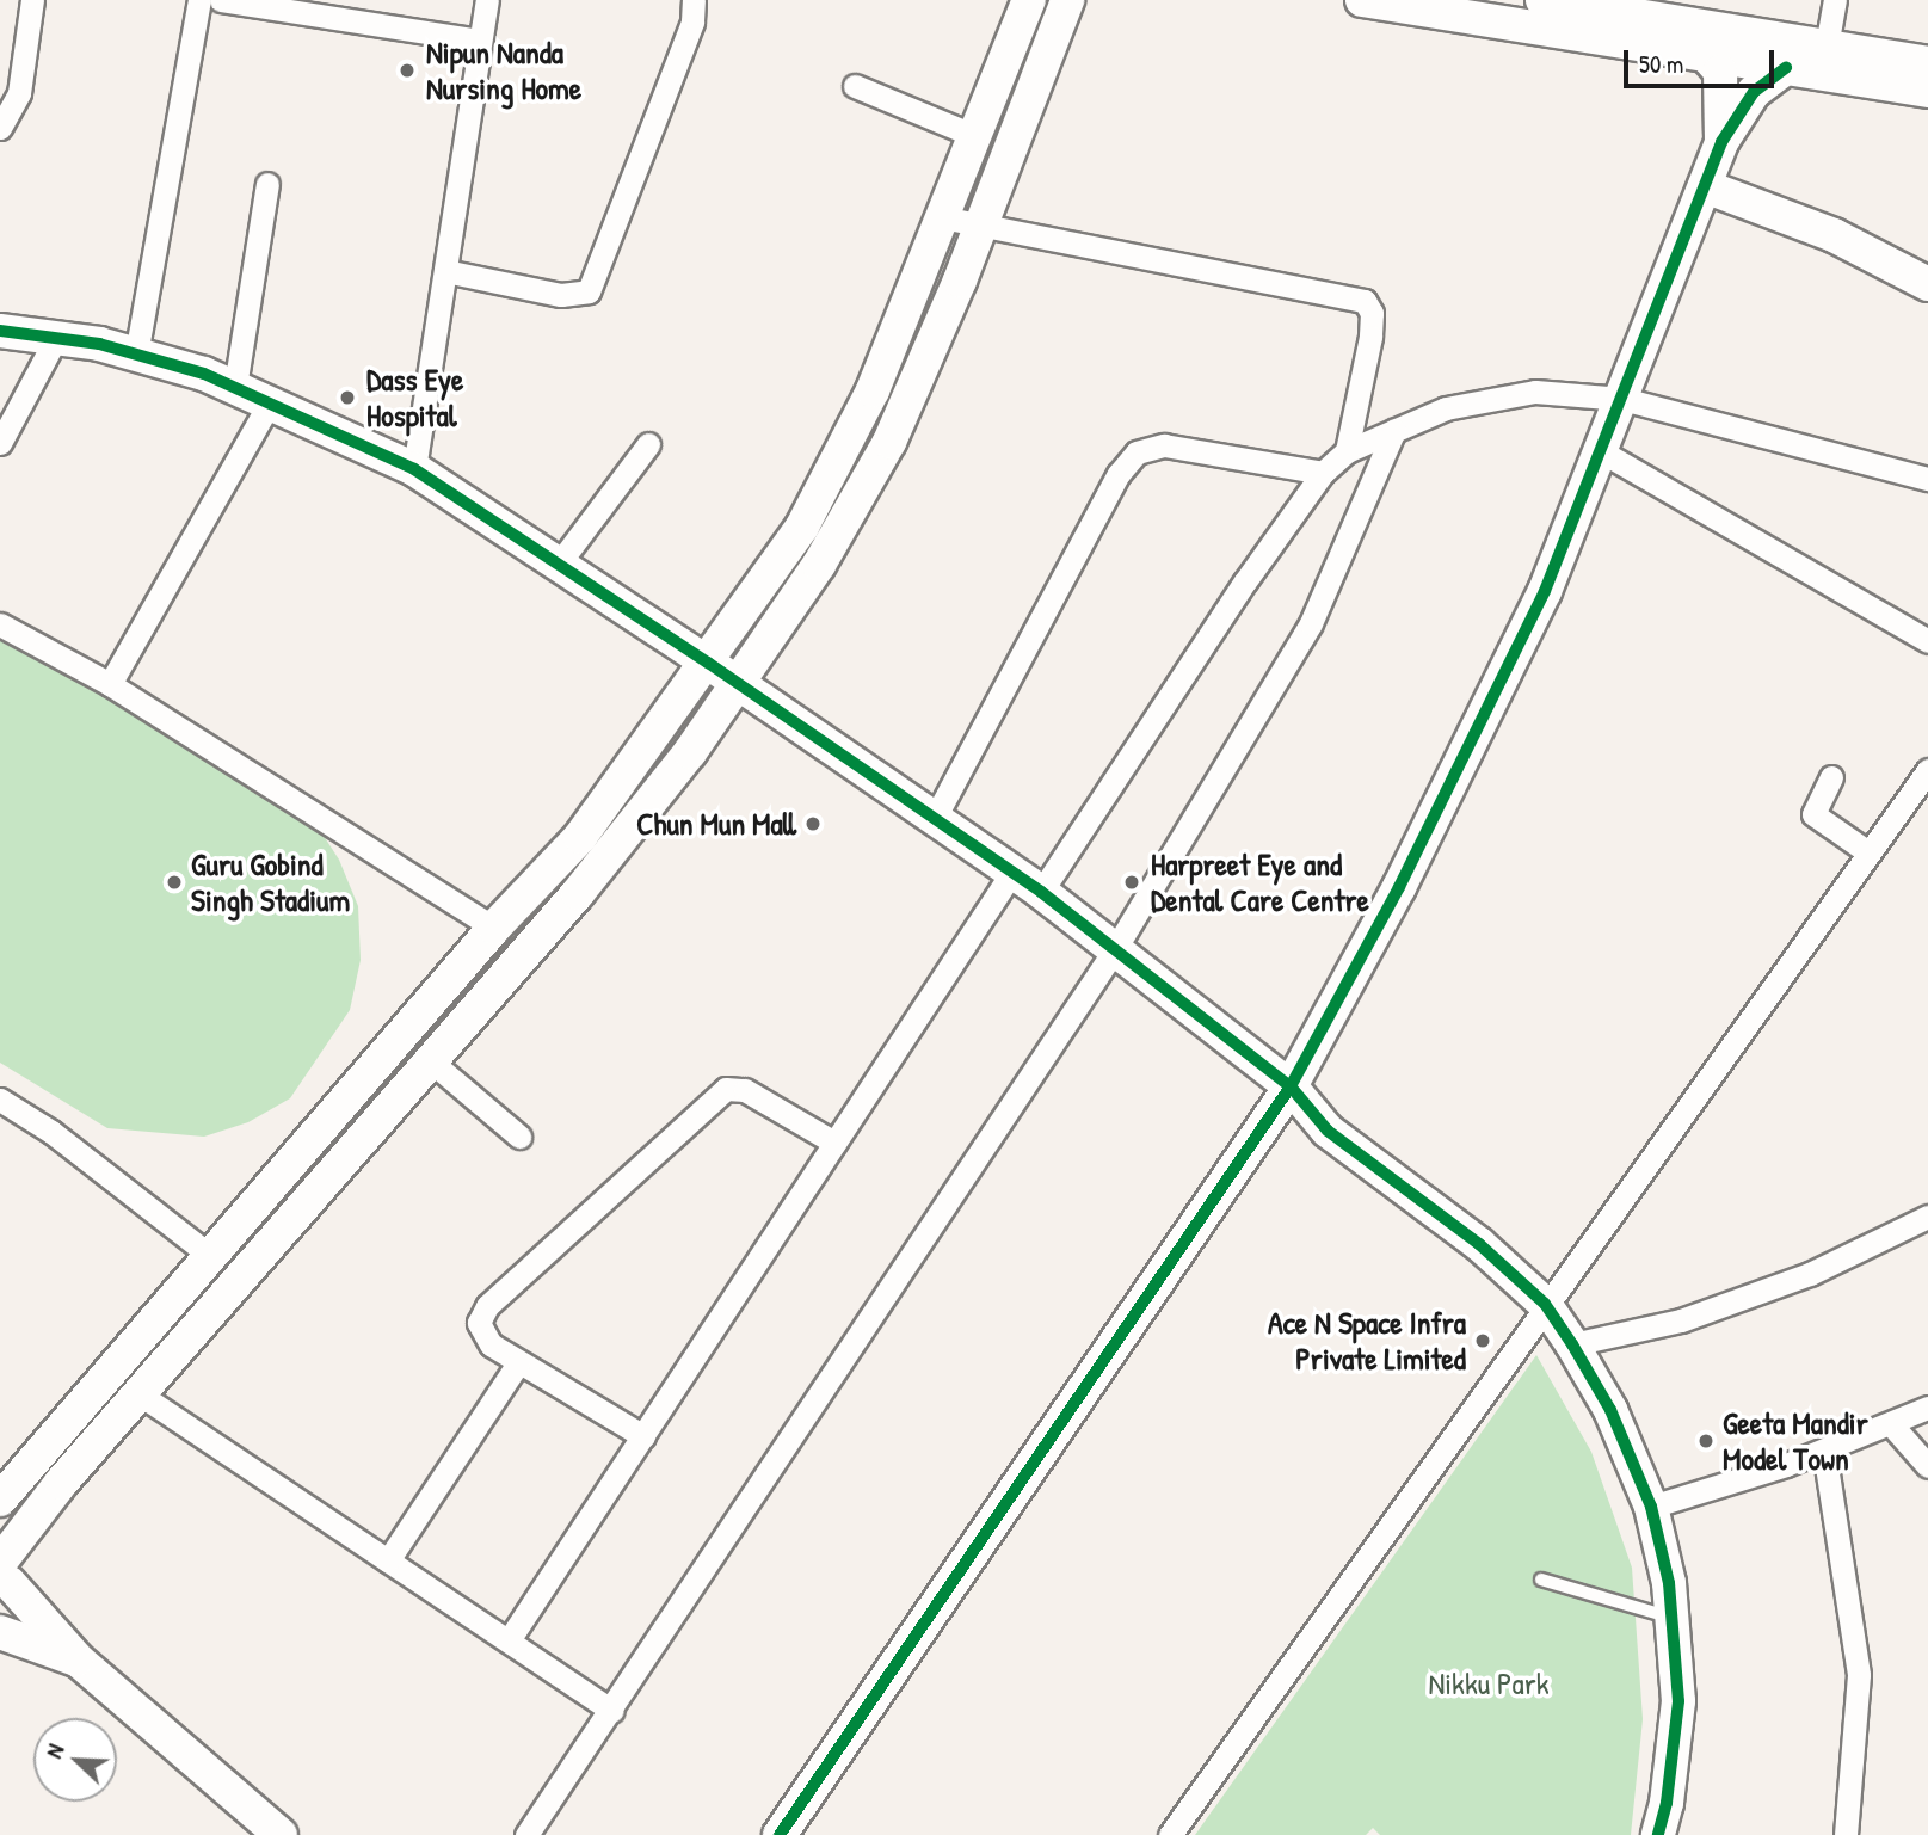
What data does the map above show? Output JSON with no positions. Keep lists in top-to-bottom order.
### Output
{
  "parks": ["Nikku Park"],
  "places": [
    "Nipun Nanda Nursing Home",
    "Dass Eye Hospital",
    "Chun Mun Mall",
    "Guru Gobind Singh Stadium",
    "Harpreet Eye and Dental Care Centre",
    "Ace N Space Infra Private Limited",
    "Geeta Mandir Model Town"
  ],
  "scale_bar": "50 m",
  "north": "top left"
}
